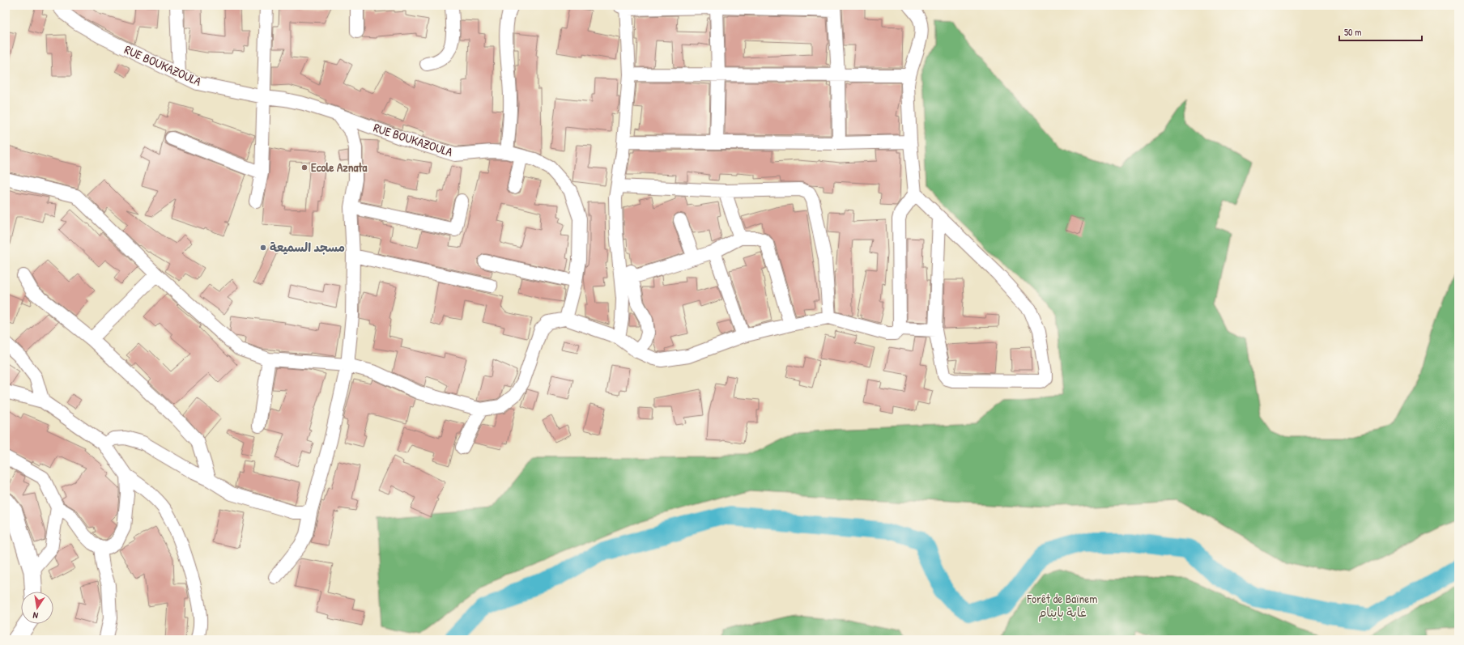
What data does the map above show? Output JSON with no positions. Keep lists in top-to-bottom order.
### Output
{
  "streets": {
    "street": ["RUE BOUKAZOULA"]
  },
  "parks": ["Forêt de Baïnem غابة باينام"],
  "places": ["Ecole Aznata", "مسجد السميعة"],
  "scale_bar": "50 m",
  "north": "bottom"
}
